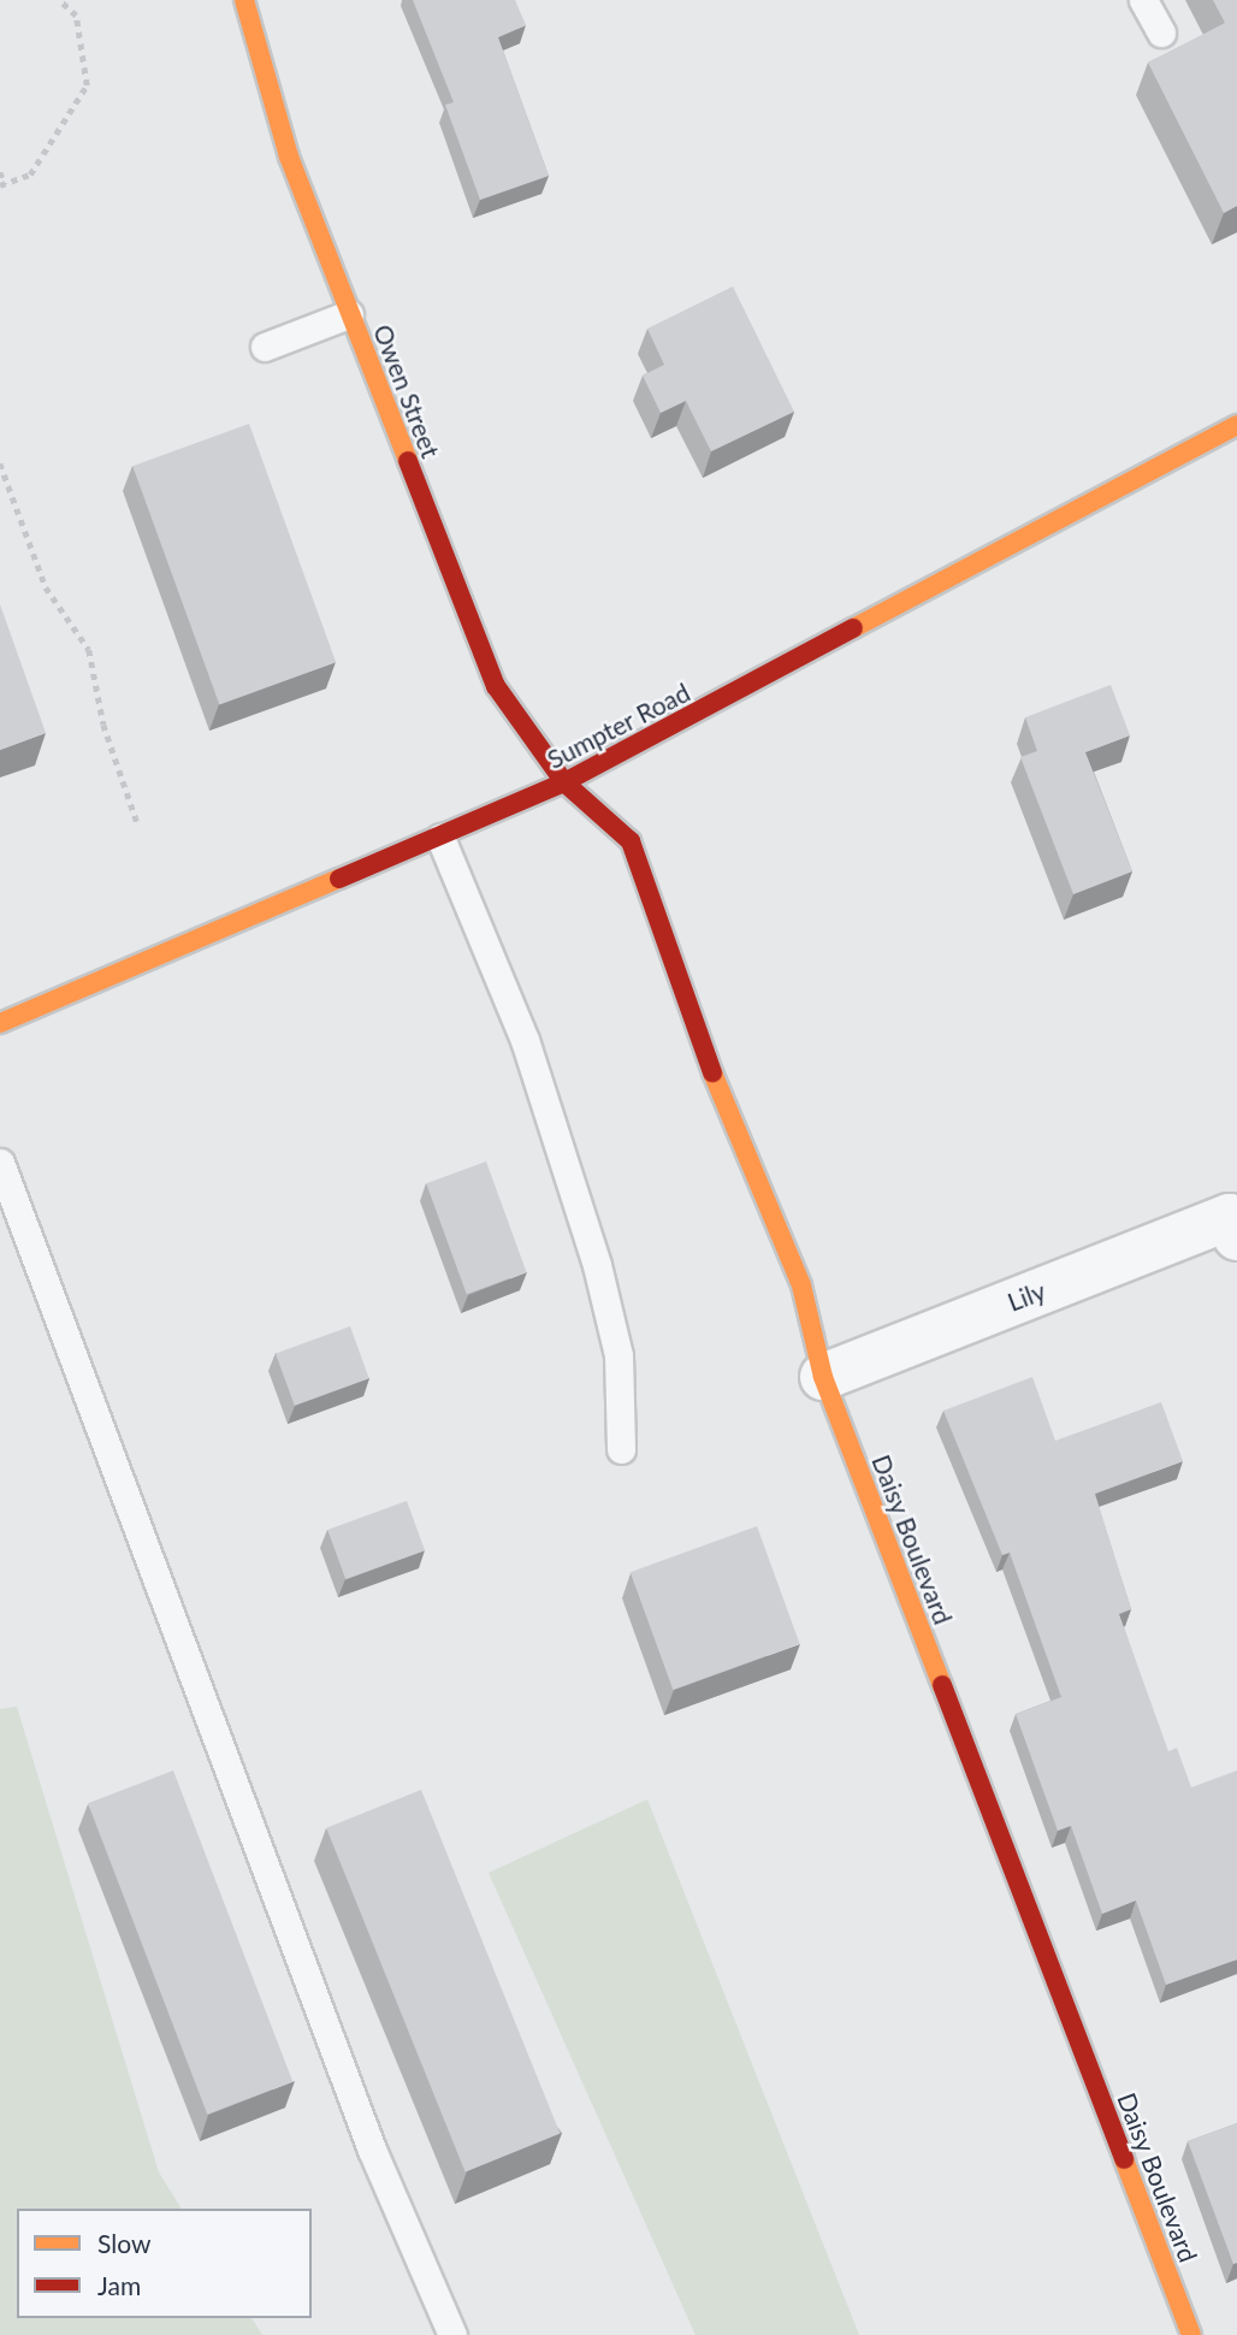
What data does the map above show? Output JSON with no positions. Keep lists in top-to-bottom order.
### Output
{
  "streets": {
    "street": [
      "Owen Street",
      "Sumpter Road",
      "Lily",
      "Daisy Boulevard"
    ]
  },
  "crossings": [
    ["Owen Street", "Sumpter Road"],
    ["Owen Street", "Daisy Boulevard"],
    ["Sumpter Road", "Daisy Boulevard"],
    ["Lily", "Daisy Boulevard"]
  ],
  "legend": ["Slow", "Jam"]
}
